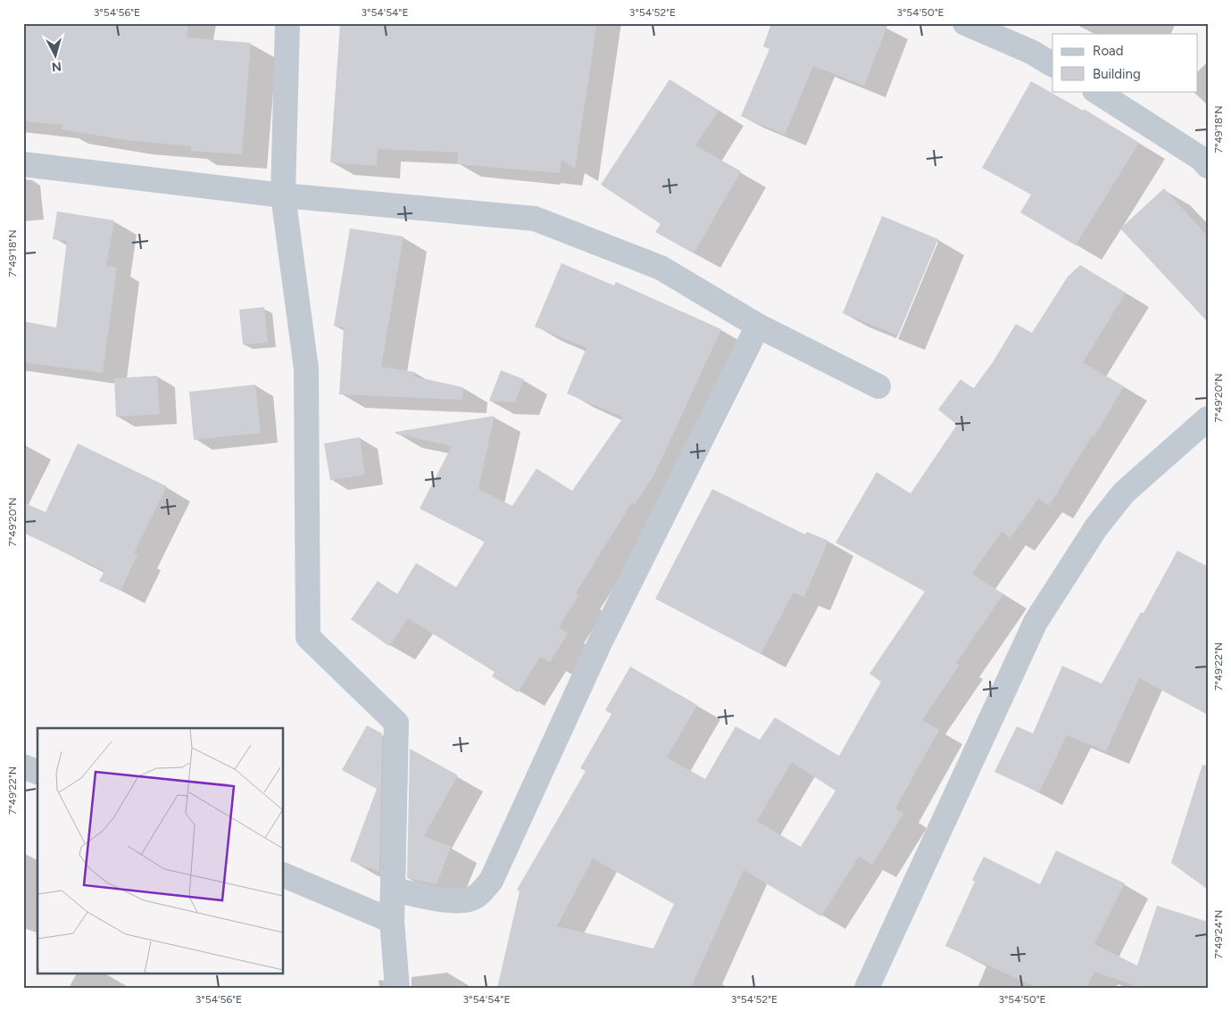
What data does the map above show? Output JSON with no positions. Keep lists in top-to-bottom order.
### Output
{
  "legend": ["Road", "Building"],
  "north": "bottom",
  "coordinates": [
    "3°54'56\"E",
    "3°54'54\"E",
    "3°54'52\"E",
    "3°54'50\"E",
    "7°49'18\"N",
    "7°49'20\"N",
    "7°49'22\"N",
    "7°49'24\"N"
  ]
}
